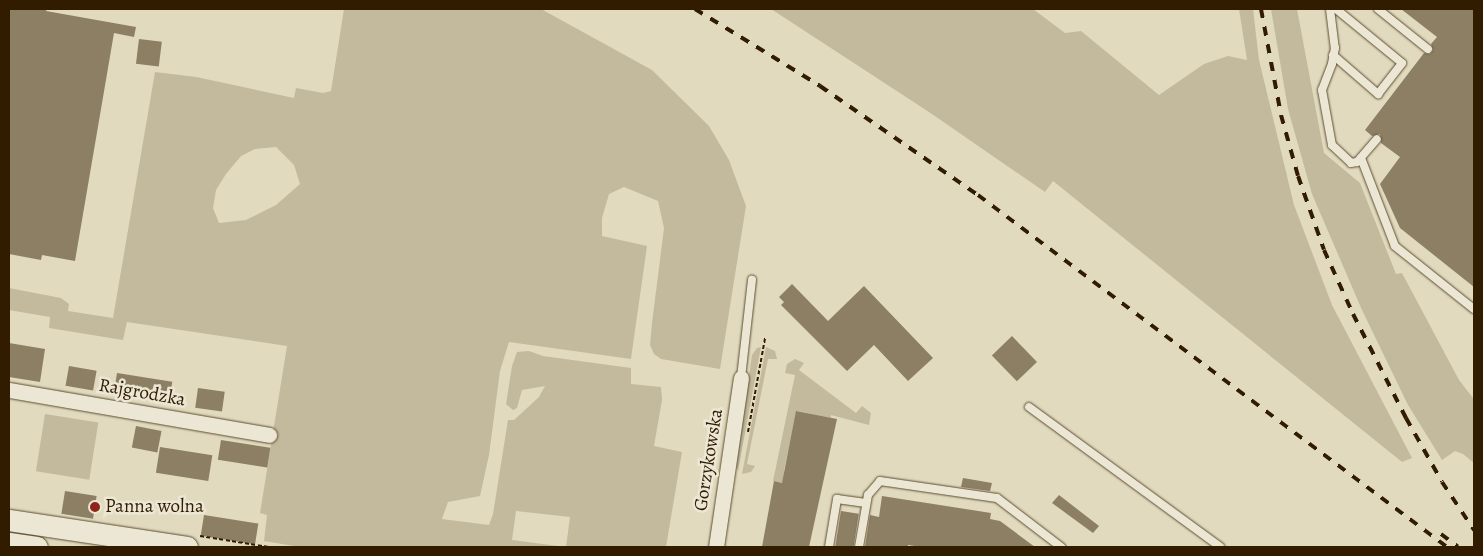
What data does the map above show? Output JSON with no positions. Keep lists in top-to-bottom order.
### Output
{
  "streets": {
    "street": ["Rajgrodzka", "Gorzykowska"]
  },
  "places": ["Panna wolna"]
}
